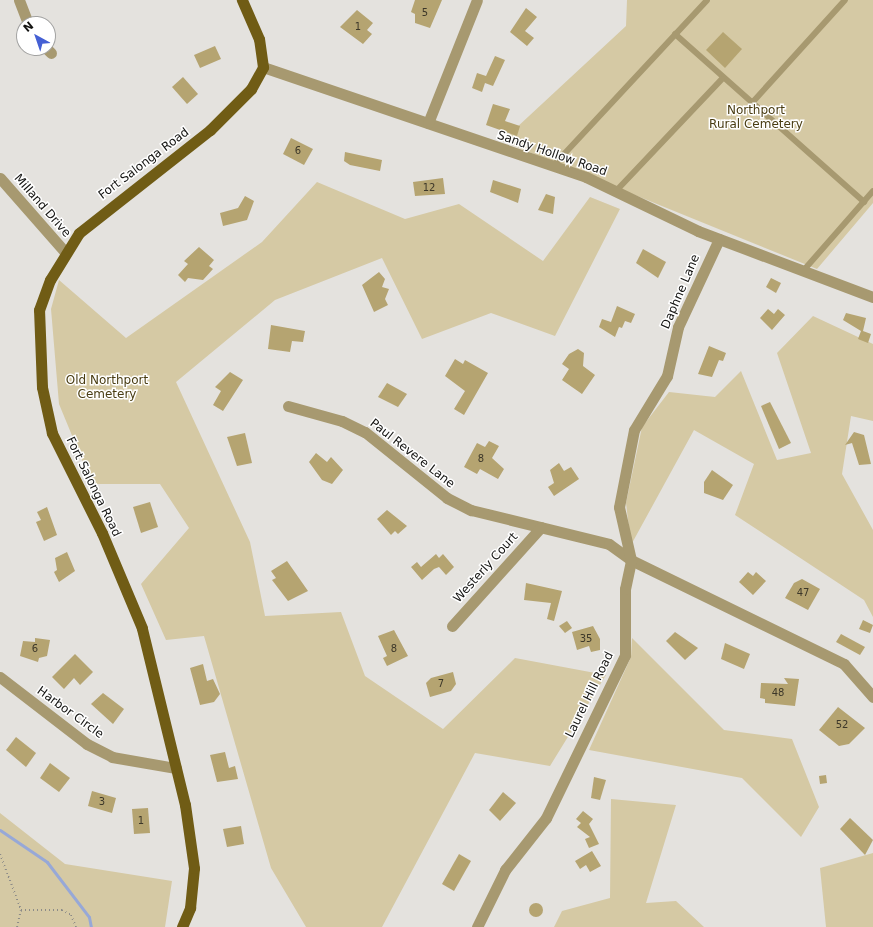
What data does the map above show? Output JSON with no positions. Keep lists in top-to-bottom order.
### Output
{
  "streets": {
    "main road": ["Fort Salonga Road"],
    "street": [
      "Sandy Hollow Road",
      "Milland Drive",
      "Daphne Lane",
      "Paul Revere Lane",
      "Westerly Court",
      "Laurel Hill Road",
      "Harbor Circle"
    ]
  },
  "crossings": [
    ["Sandy Hollow Road", "Fort Salonga Road"],
    ["Sandy Hollow Road", "Daphne Lane"],
    ["Fort Salonga Road", "Milland Drive"],
    ["Fort Salonga Road", "Harbor Circle"],
    ["Daphne Lane", "Paul Revere Lane"],
    ["Daphne Lane", "Laurel Hill Road"],
    ["Paul Revere Lane", "Westerly Court"],
    ["Paul Revere Lane", "Laurel Hill Road"]
  ],
  "parks": ["Northport Rural Cemetery", "Old Northport Cemetery"],
  "house_numbers": [
    "5",
    "1",
    "6",
    "12",
    "8",
    "47",
    "35",
    "6",
    "8",
    "7",
    "48",
    "52",
    "3",
    "1"
  ],
  "north": "top left"
}
